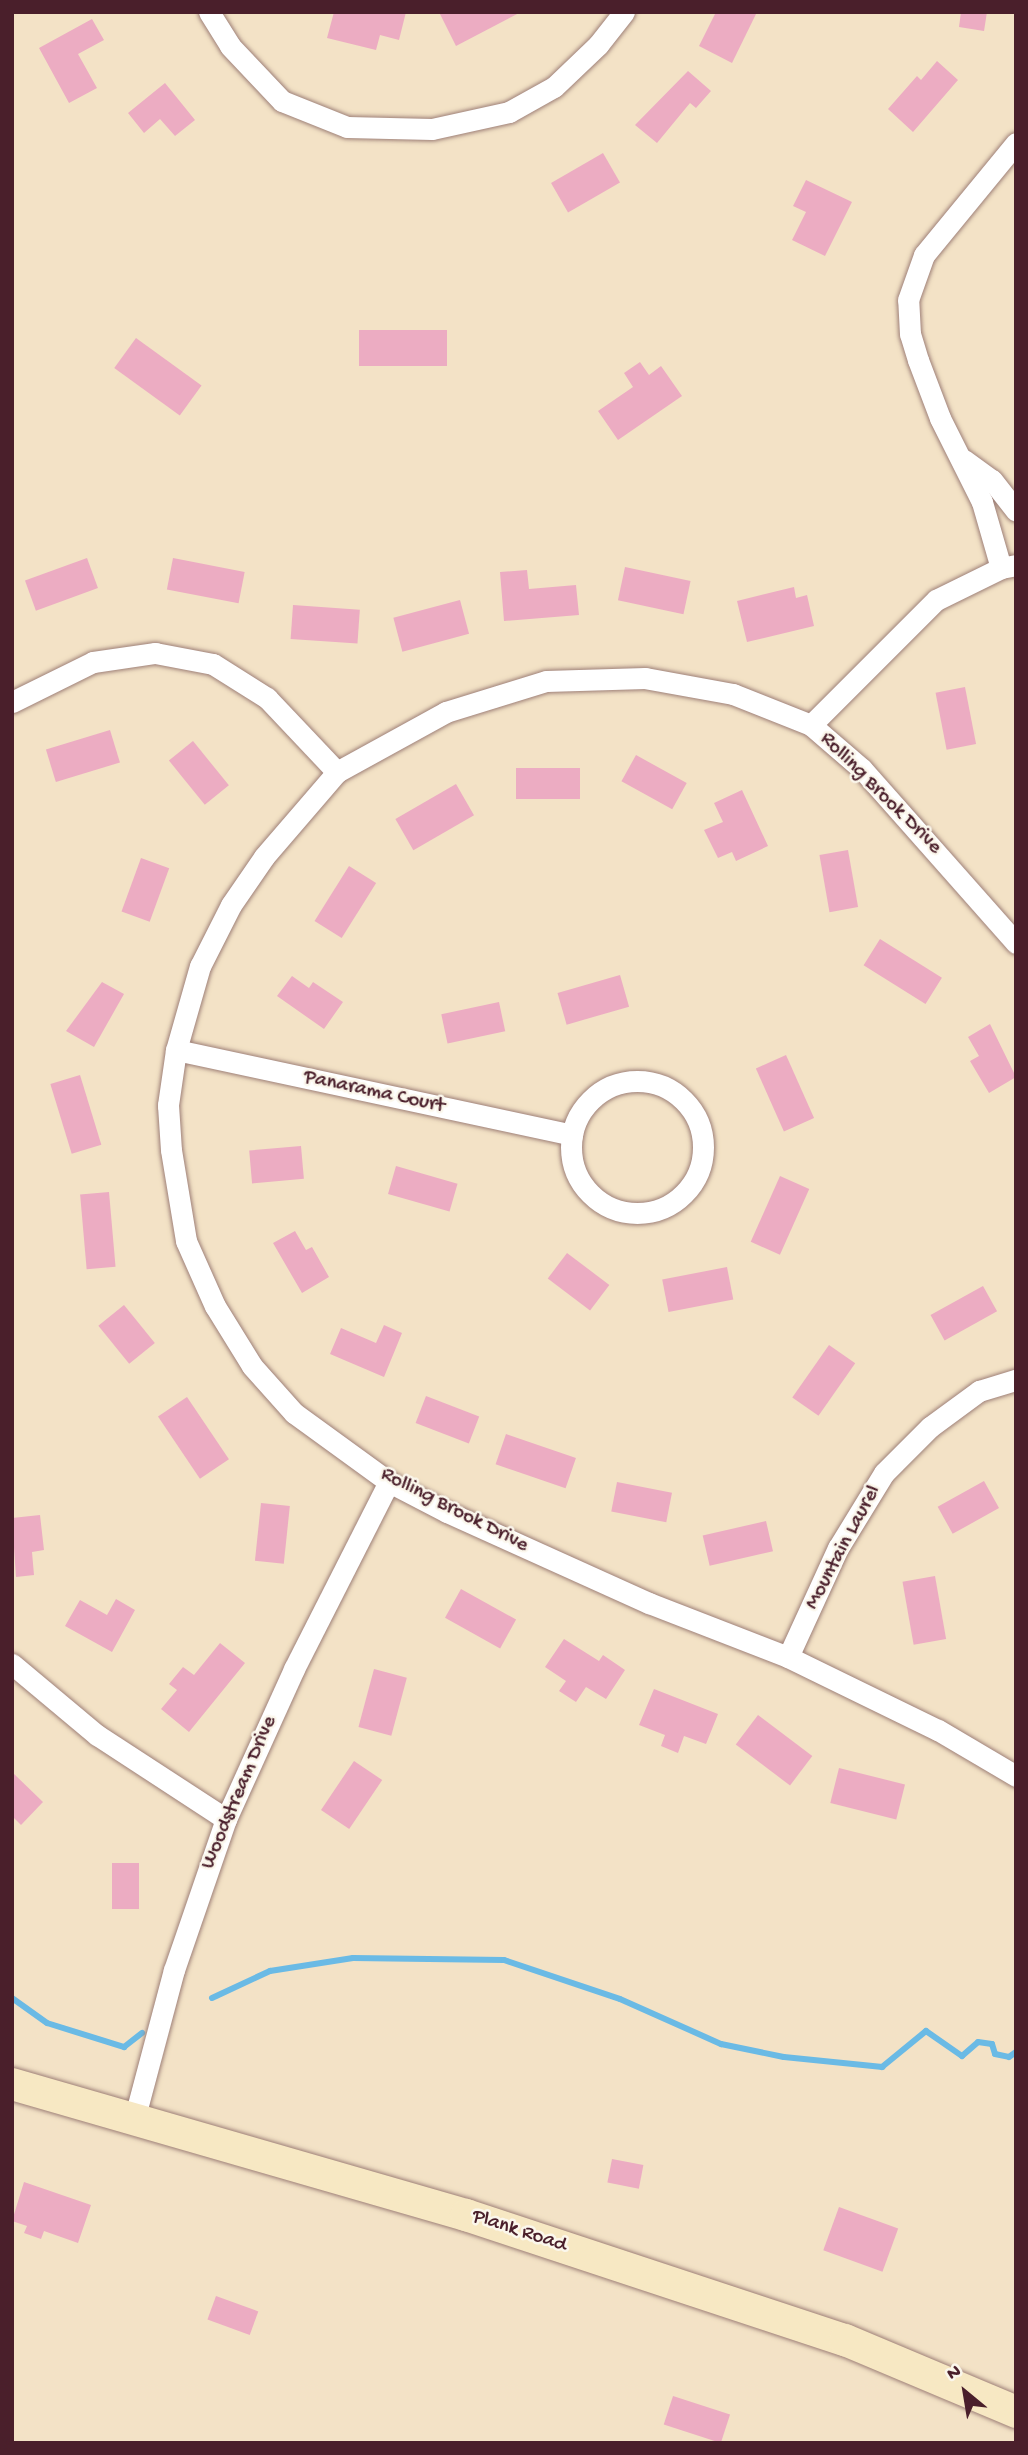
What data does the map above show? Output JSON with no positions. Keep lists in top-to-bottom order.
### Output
{
  "streets": {
    "street": [
      "Rolling Brook Drive",
      "Panarama Court",
      "Mountain Laurel",
      "Woodstream Drive",
      "Plank Road"
    ]
  },
  "crossings": [
    ["Rolling Brook Drive", "Panarama Court"],
    ["Rolling Brook Drive", "Mountain Laurel"],
    ["Rolling Brook Drive", "Woodstream Drive"],
    ["Woodstream Drive", "Plank Road"]
  ],
  "north": "top left"
}
